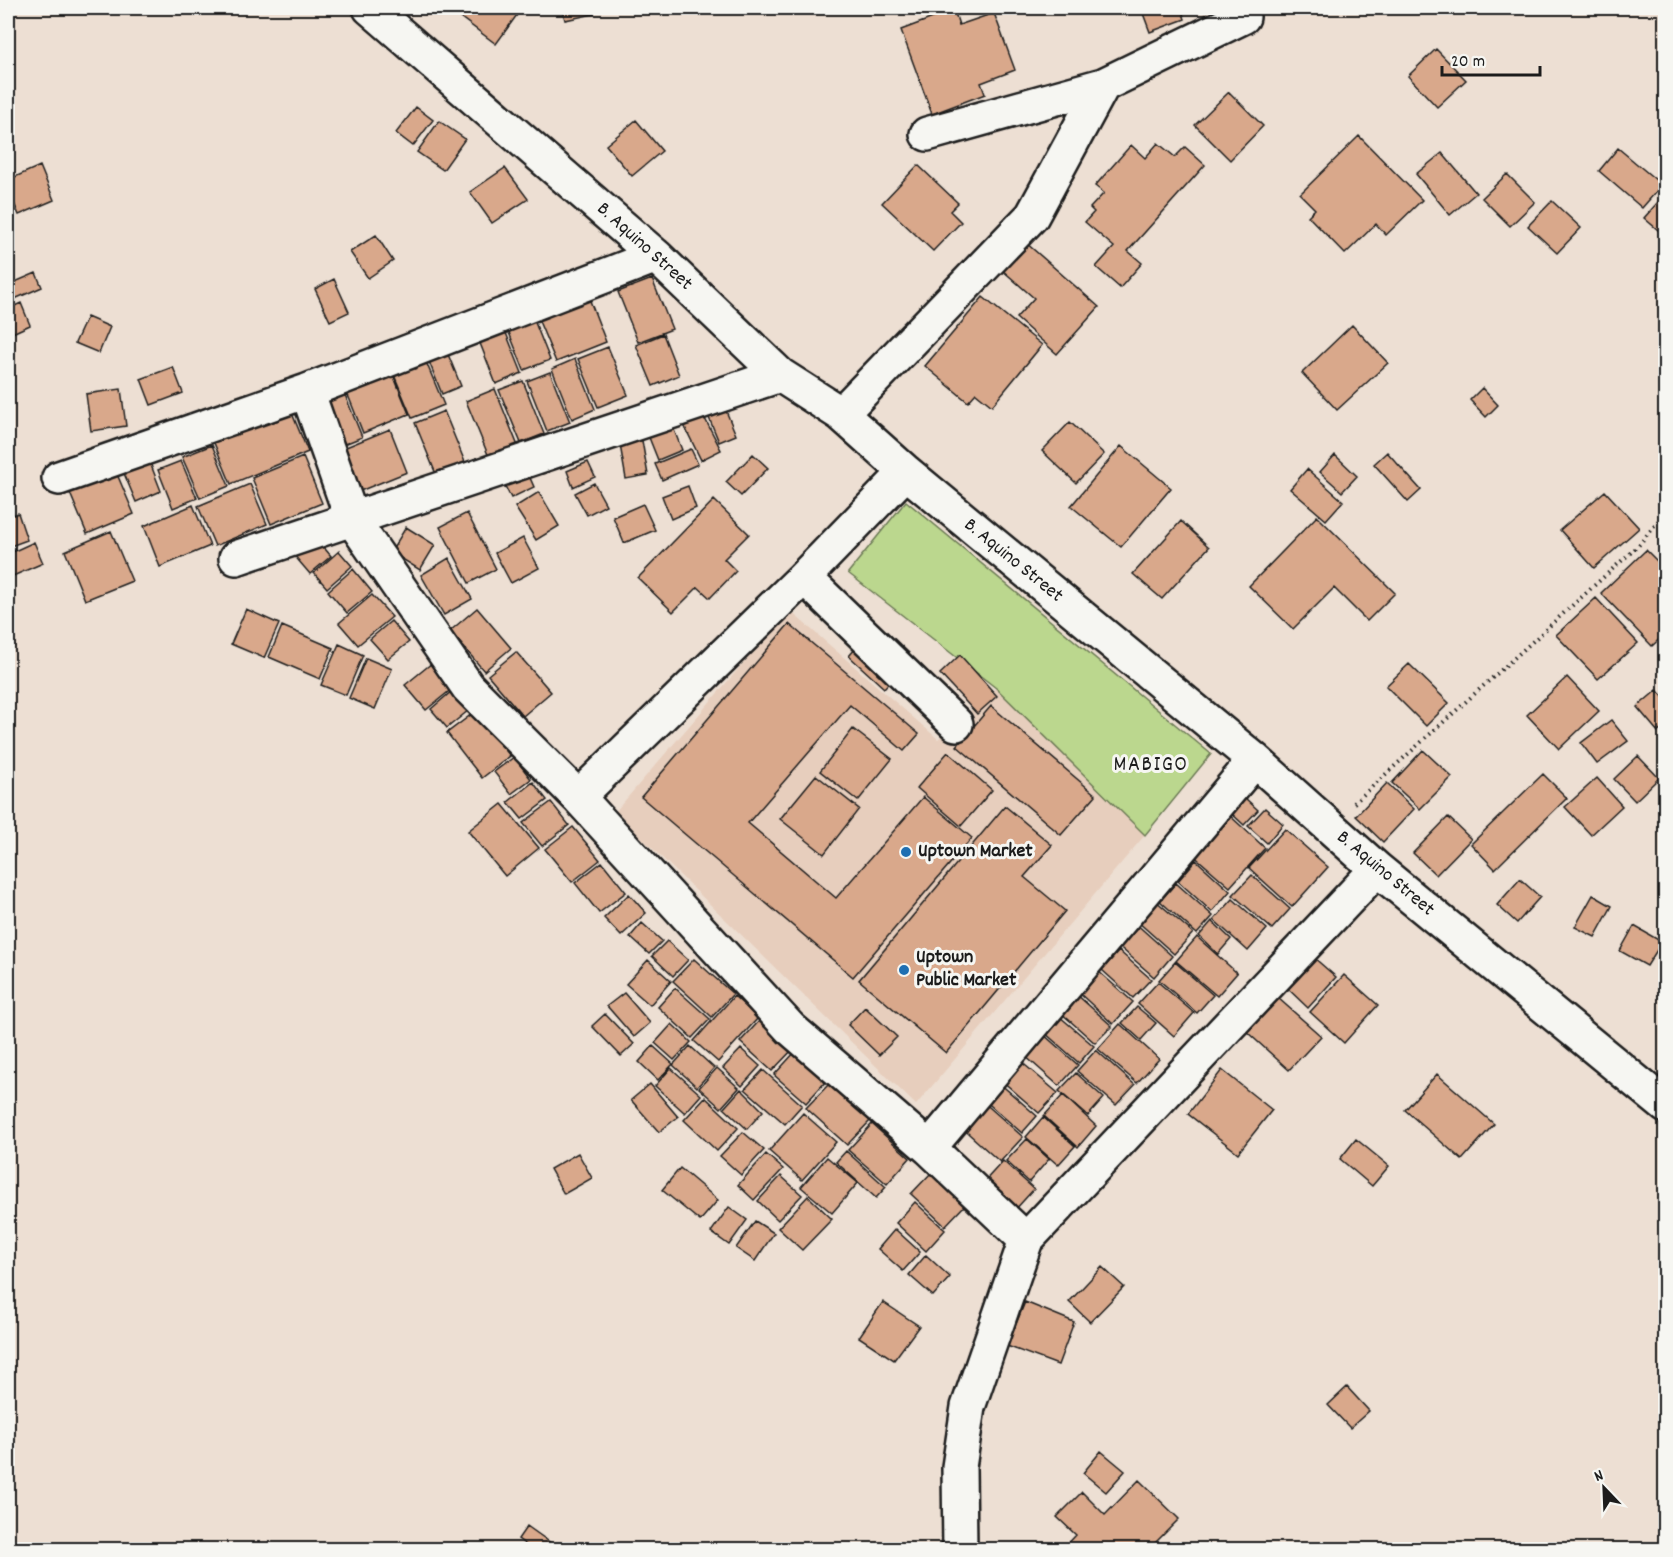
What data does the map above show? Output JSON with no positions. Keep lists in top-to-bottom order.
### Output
{
  "streets": {
    "street": ["B. Aquino Street"]
  },
  "districts": ["MABIGO"],
  "places": ["Uptown Market", "Uptown Public Market"],
  "scale_bar": "20 m",
  "north": "top left"
}
